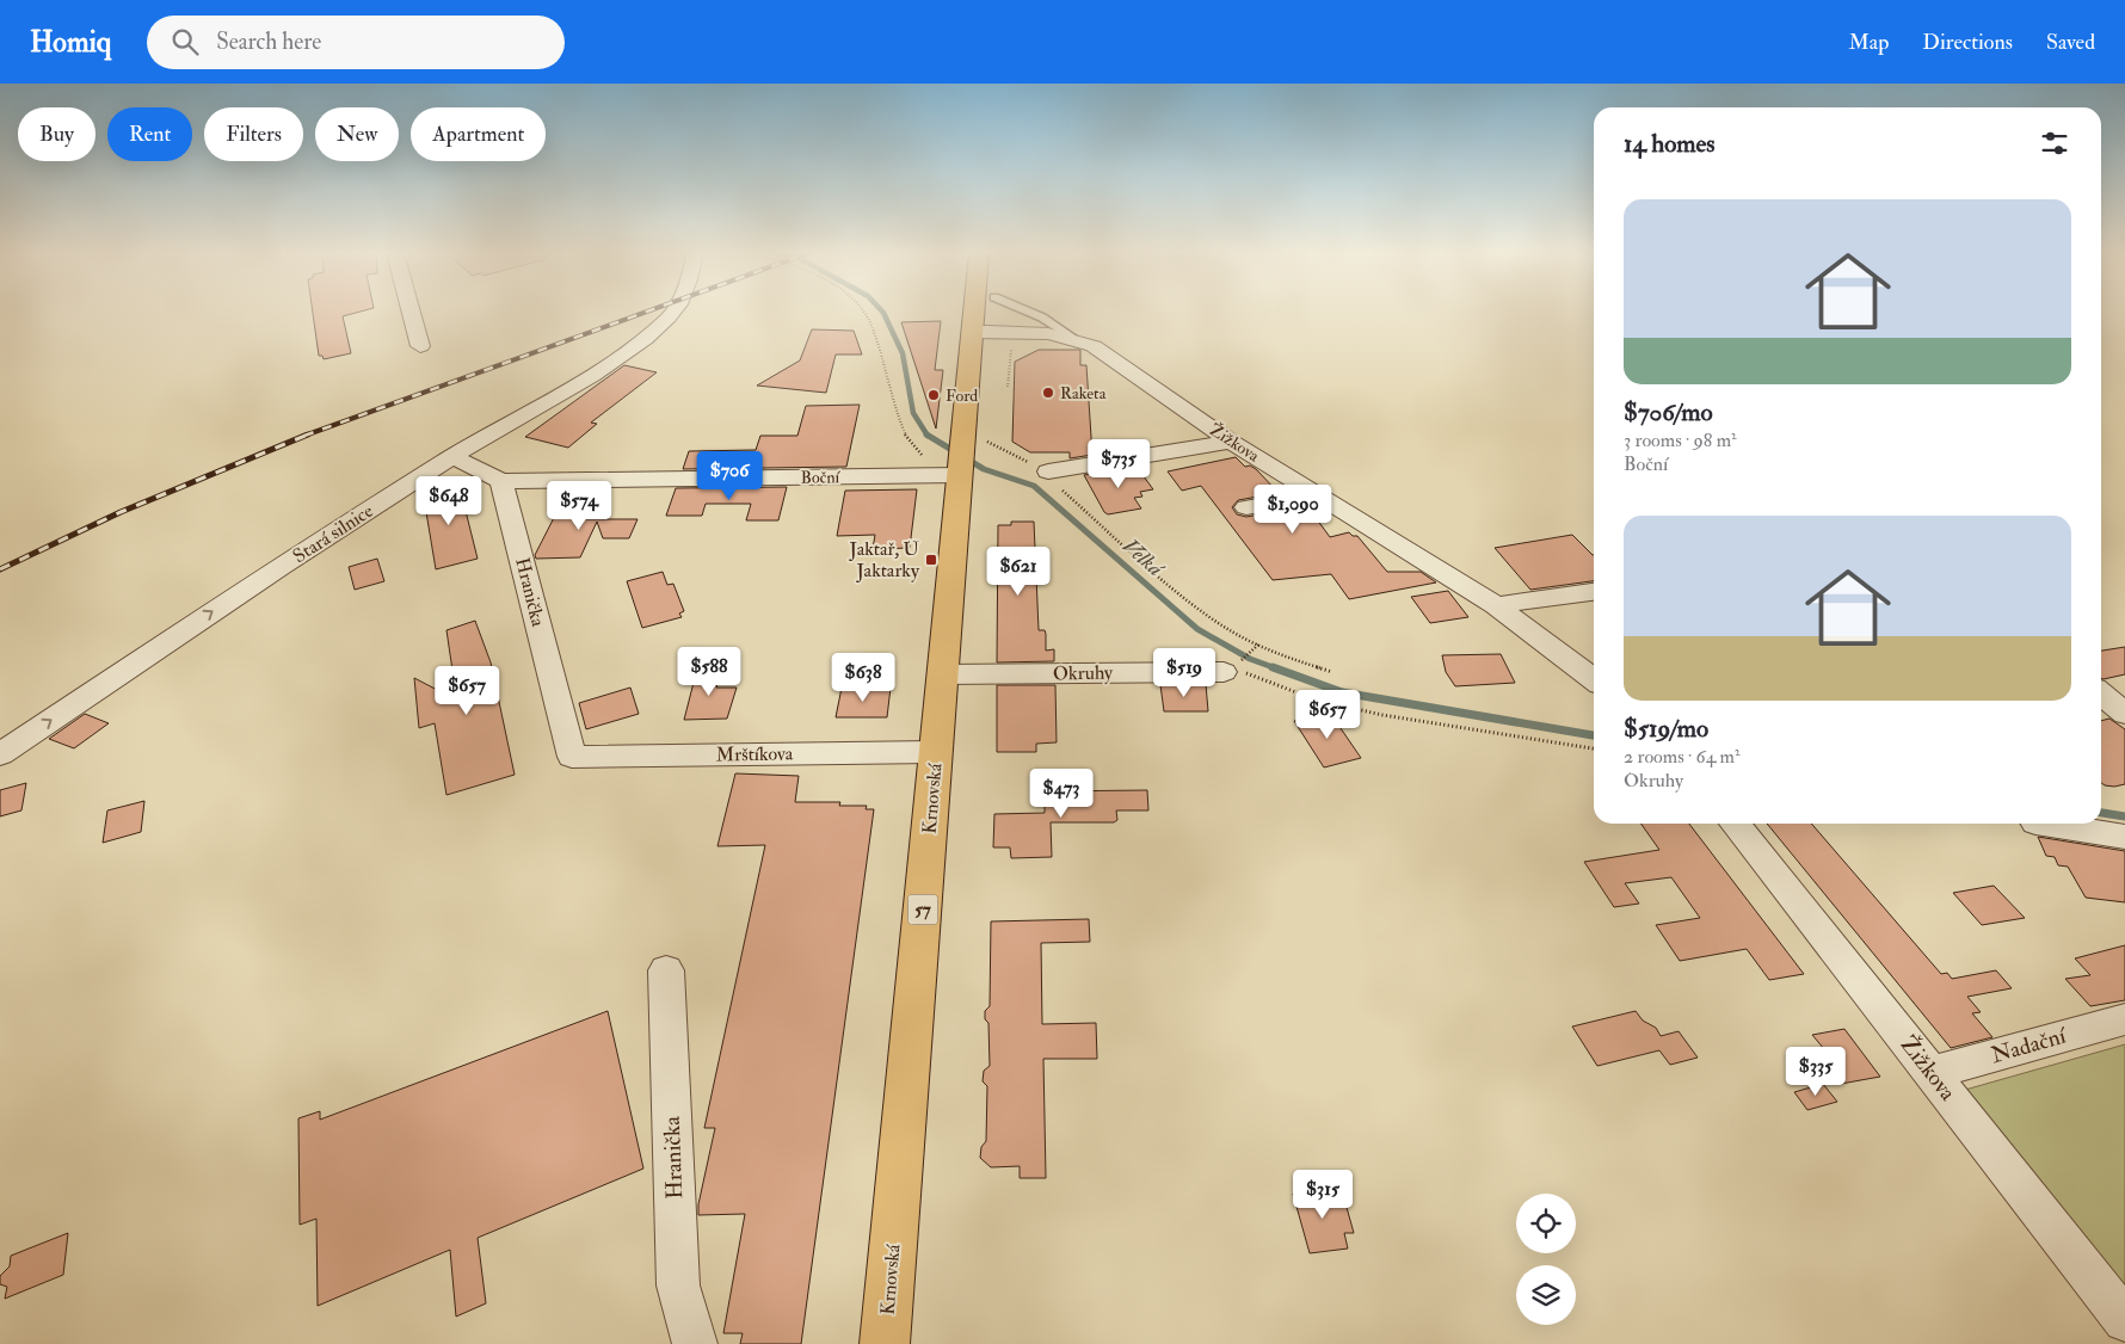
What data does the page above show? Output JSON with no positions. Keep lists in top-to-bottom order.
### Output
{
  "streets": {
    "main road": ["Krnovská", "57"],
    "street": [
      "Žižkova",
      "Boční",
      "Stará silnice",
      "Hranička",
      "Okruhy",
      "Mrštíkova",
      "Nadační"
    ]
  },
  "crossings": [
    ["Žižkova", "Krnovská"],
    ["Žižkova", "Nadační"],
    ["Boční", "Hranička"],
    ["Boční", "Krnovská"],
    ["Hranička", "Mrštíkova"],
    ["Okruhy", "Krnovská"],
    ["Mrštíkova", "Krnovská"]
  ],
  "one_way": ["Stará silnice"],
  "water": ["Velká"],
  "places": {
    "other": ["Raketa", "Ford"],
    "transit": ["Jaktař, U Jaktarky"]
  },
  "page": {
    "header": "Homiq",
    "search": "Search here",
    "nav": ["Map", "Directions", "Saved"],
    "chip": [
      "Buy",
      "Rent",
      "Filters",
      "New",
      "Apartment"
    ],
    "heading": "14 homes",
    "list": [
      {
        "name": "$706/mo",
        "note": "3 rooms · 98 m² · Boční"
      },
      {
        "name": "$519/mo",
        "note": "2 rooms · 64 m² · Okruhy"
      }
    ],
    "price": [
      "$735",
      "$706",
      "$648",
      "$574",
      "$1,090",
      "$621",
      "$588",
      "$519",
      "$638",
      "$657",
      "$657",
      "$473",
      "$335",
      "$315"
    ]
  }
}
